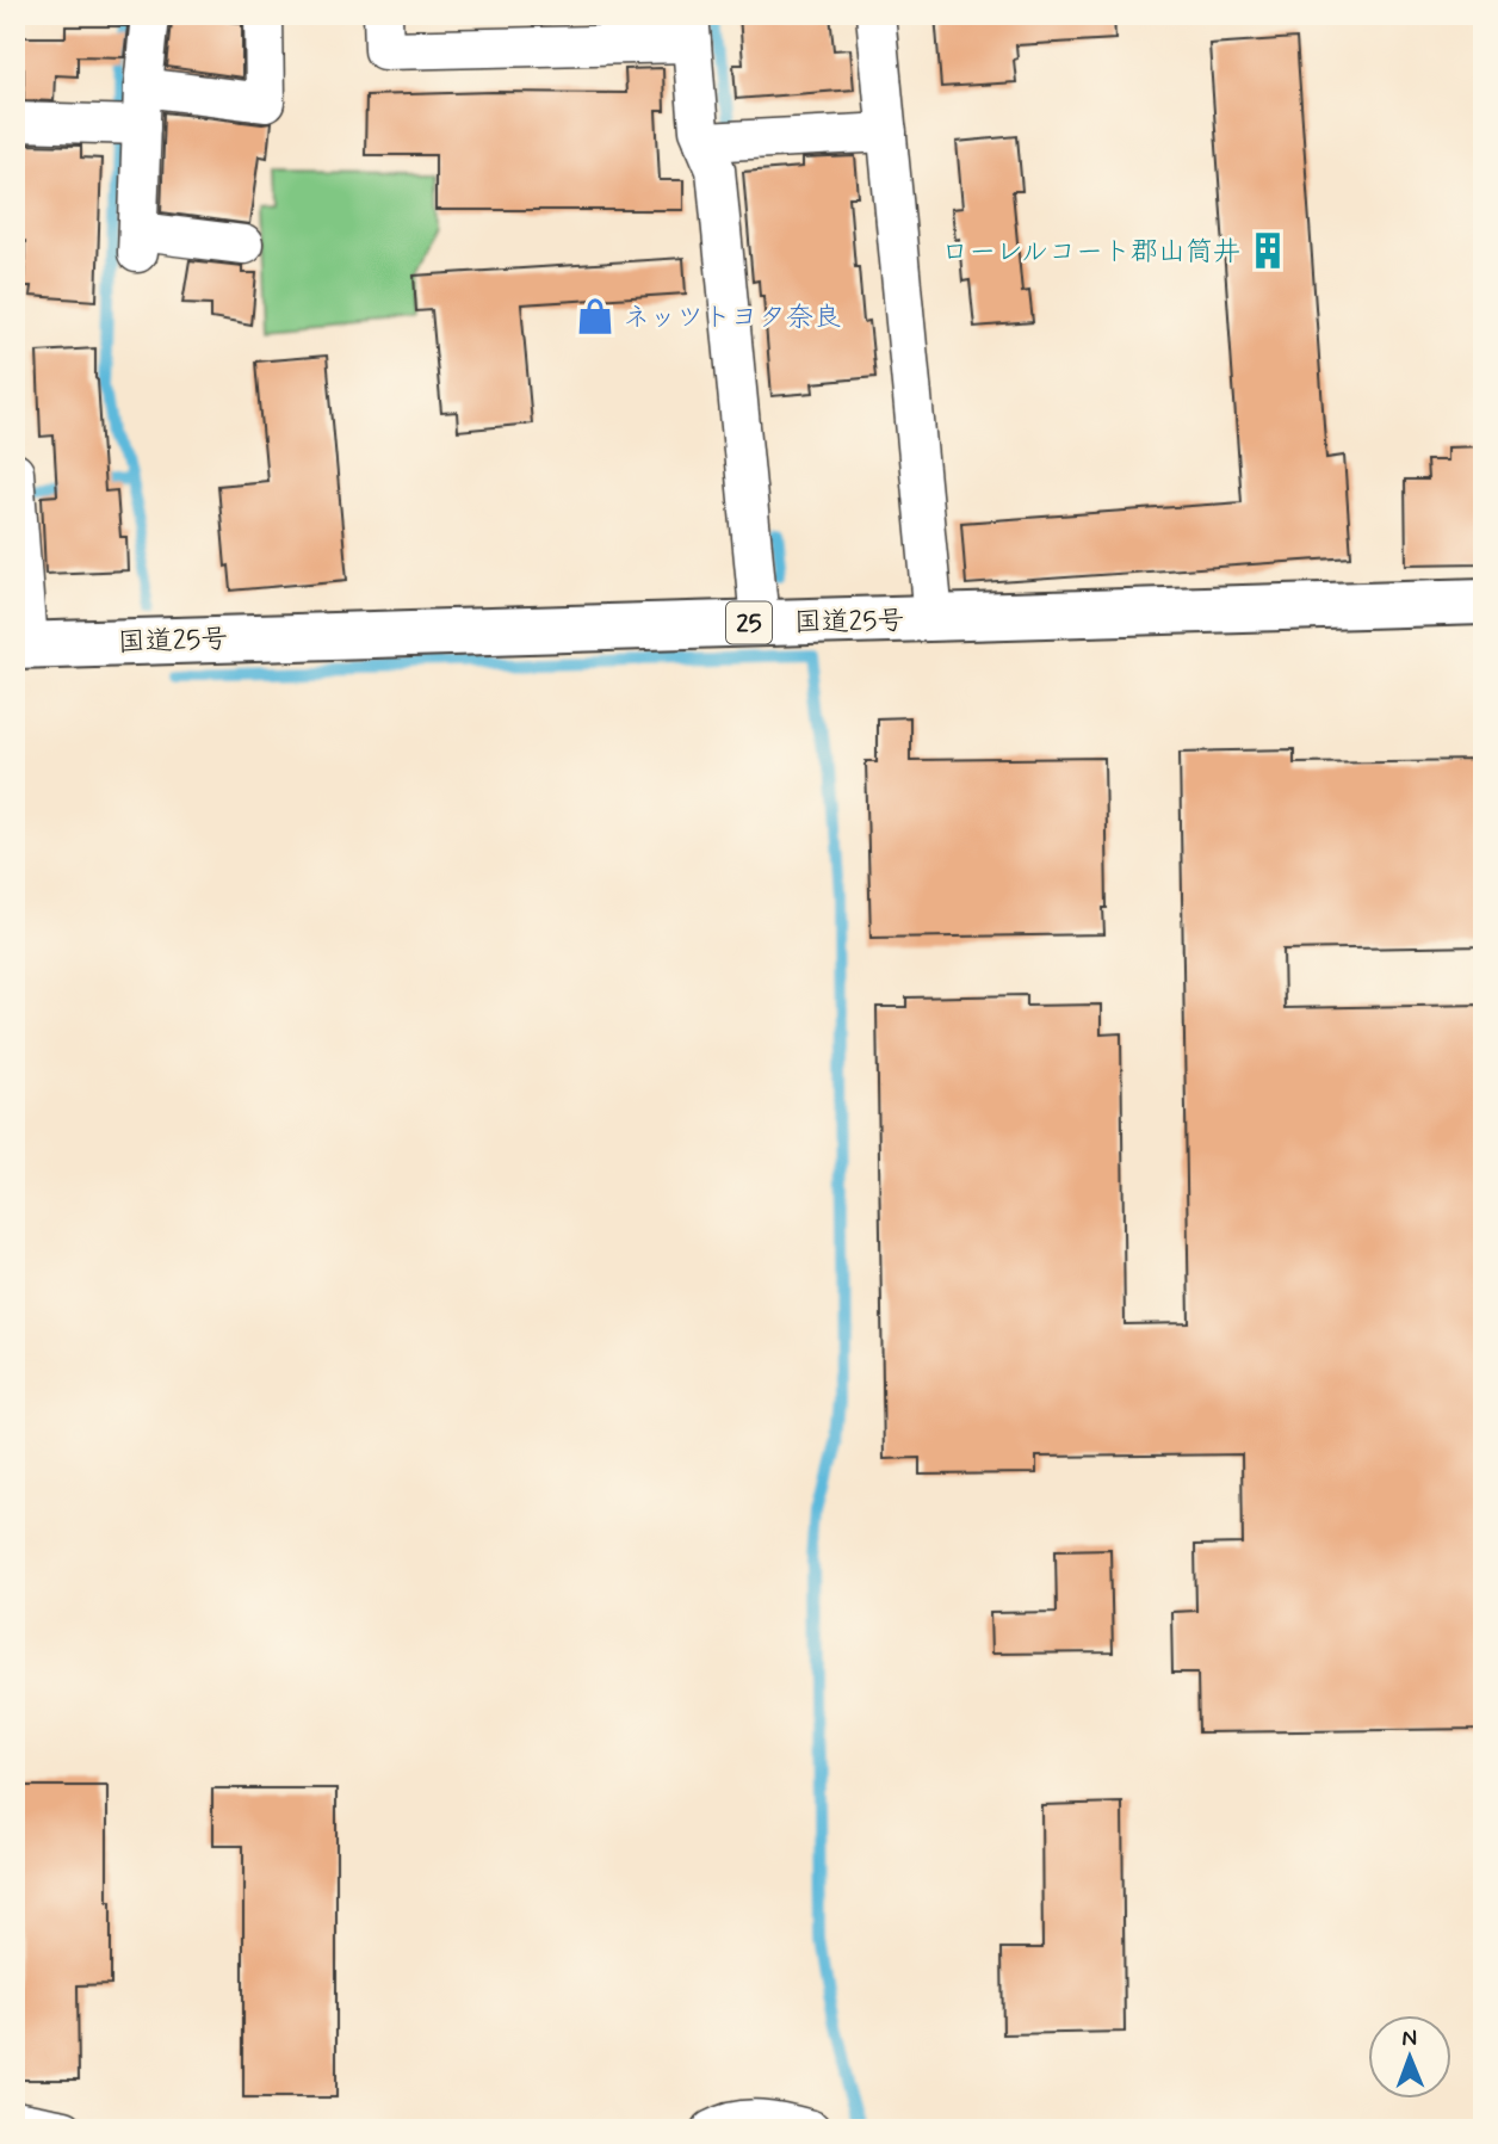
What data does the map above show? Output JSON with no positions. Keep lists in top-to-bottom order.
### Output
{
  "streets": {
    "highway": ["国道25号", "25"]
  },
  "places": {
    "building": ["ローレルコート郡山筒井"],
    "shop": ["ネッツトヨタ奈良"]
  },
  "north": "top"
}
